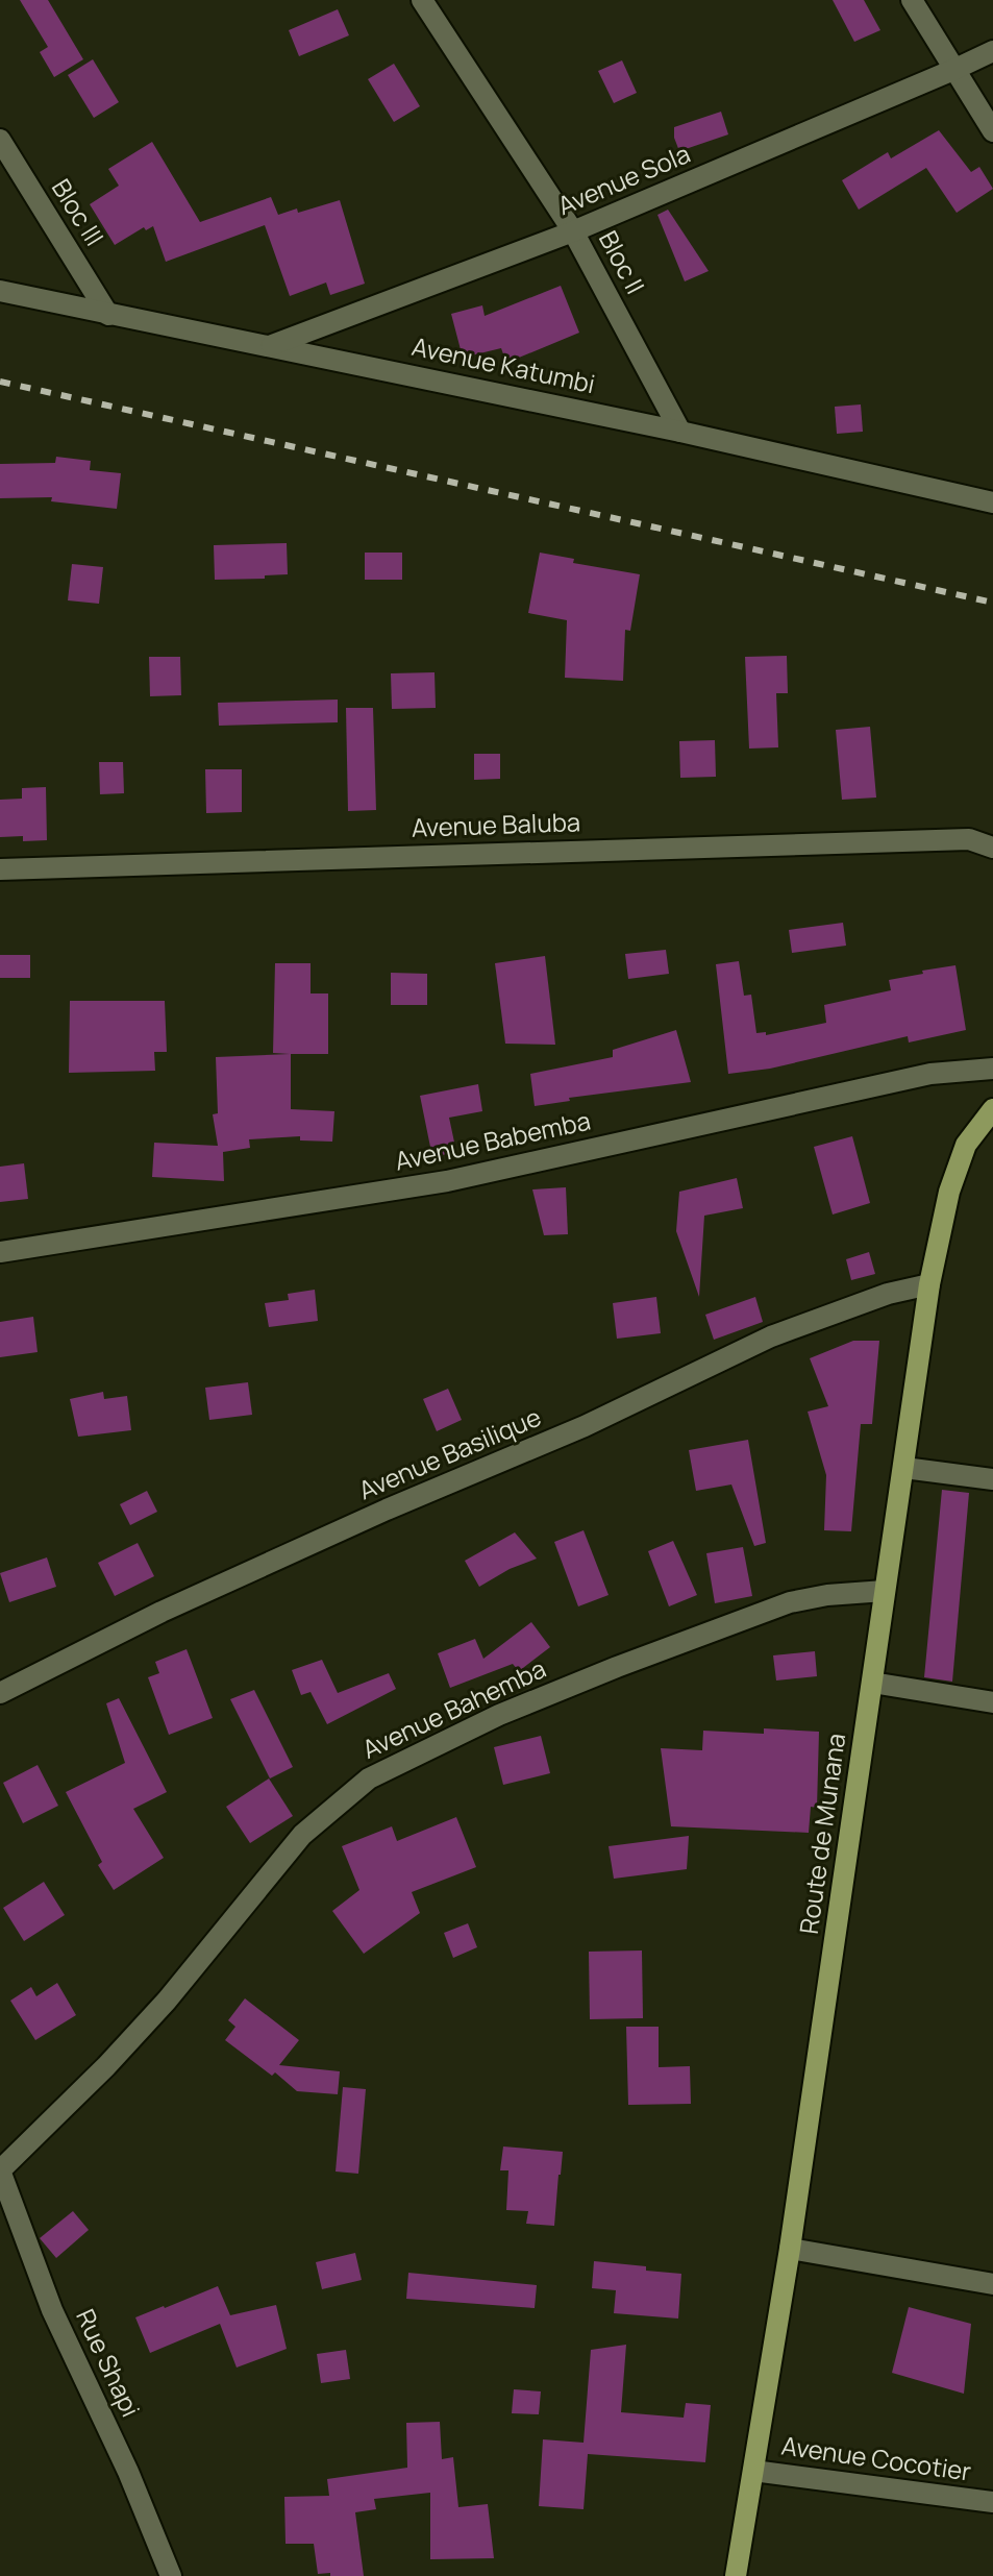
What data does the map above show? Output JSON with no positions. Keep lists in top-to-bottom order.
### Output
{
  "streets": {
    "main road": ["Route de Munana"],
    "street": [
      "Avenue Sola",
      "Bloc III",
      "Bloc II",
      "Avenue Katumbi",
      "Avenue Baluba",
      "Avenue Babemba",
      "Avenue Basilique",
      "Avenue Bahemba",
      "Rue Shapi",
      "Avenue Cocotier"
    ]
  },
  "crossings": [
    ["Avenue Sola", "Bloc II"],
    ["Avenue Sola", "Avenue Katumbi"],
    ["Bloc III", "Avenue Katumbi"],
    ["Bloc II", "Avenue Katumbi"],
    ["Avenue Basilique", "Route de Munana"],
    ["Avenue Bahemba", "Route de Munana"],
    ["Avenue Bahemba", "Rue Shapi"],
    ["Route de Munana", "Avenue Cocotier"]
  ]
}
